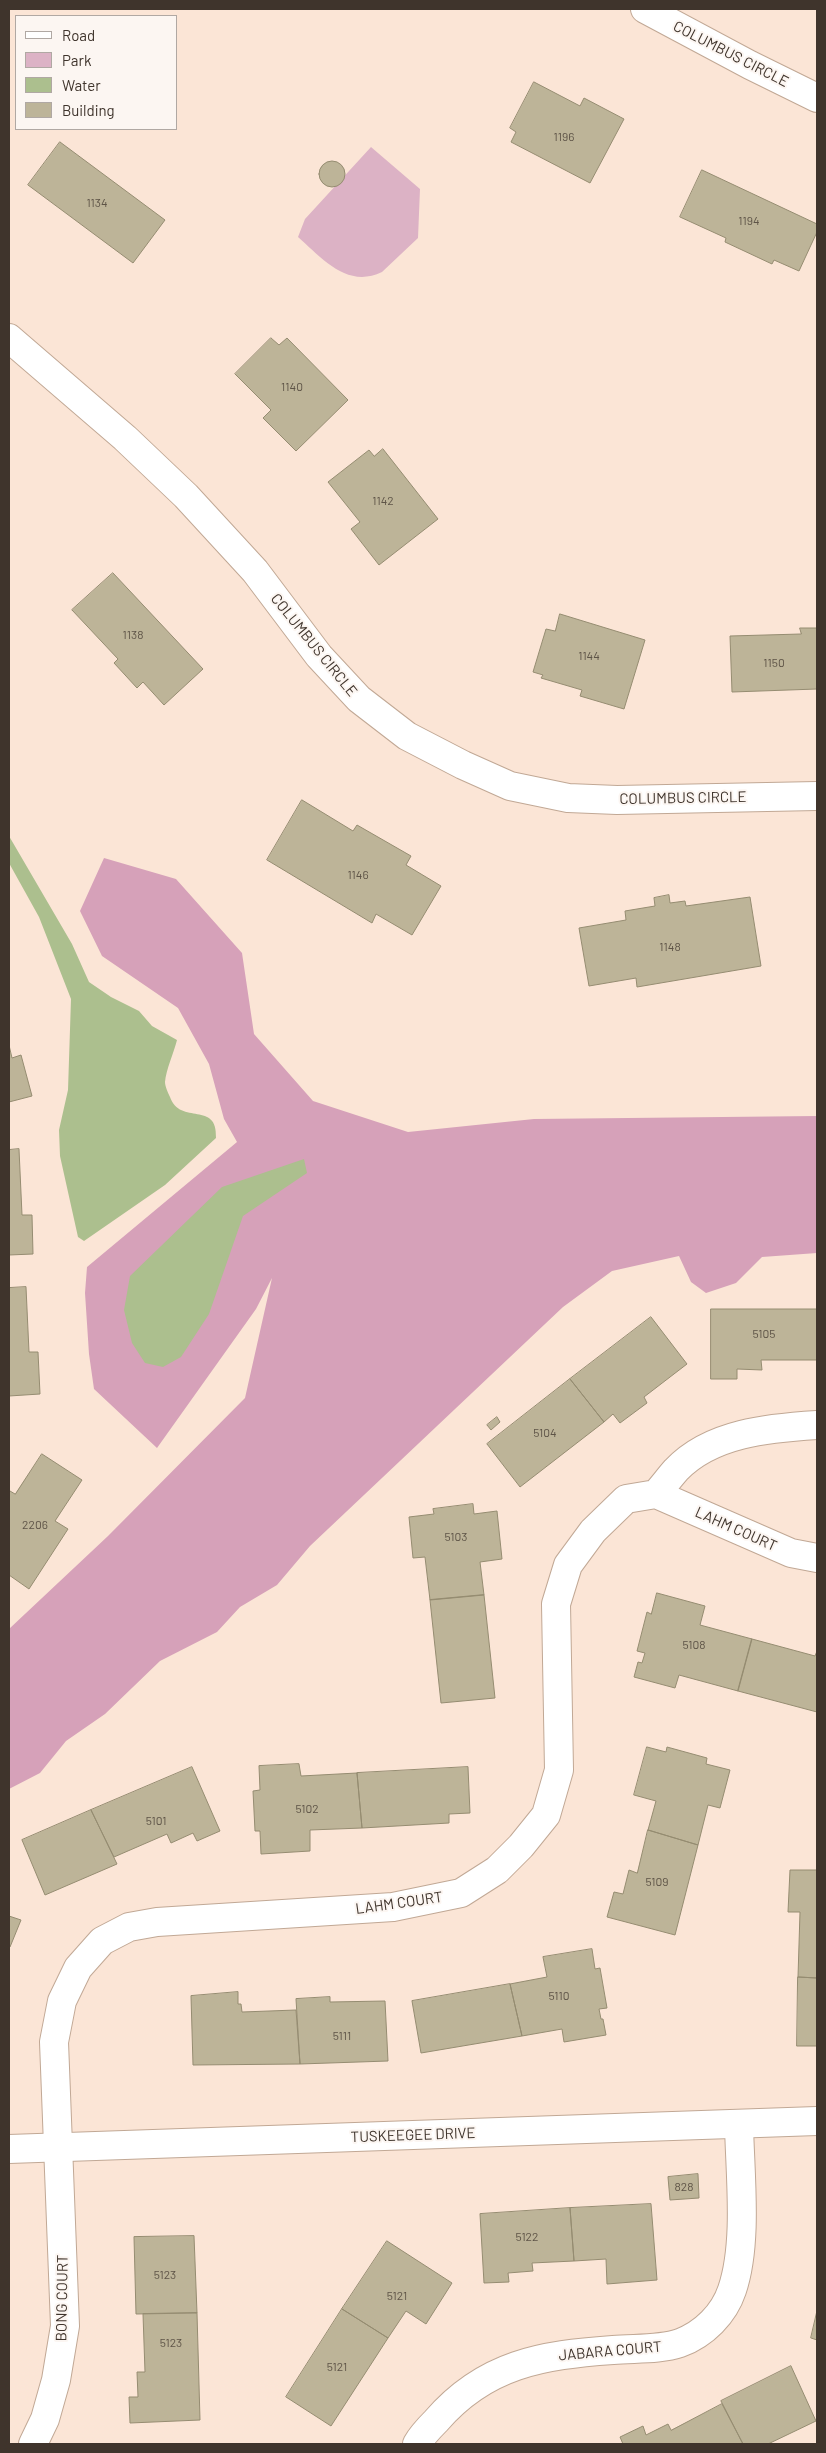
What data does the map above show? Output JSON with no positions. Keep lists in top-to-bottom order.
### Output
{
  "streets": {
    "street": [
      "COLUMBUS CIRCLE",
      "LAHM COURT",
      "TUSKEEGEE DRIVE",
      "BONG COURT",
      "JABARA COURT"
    ]
  },
  "crossings": [
    ["LAHM COURT", "TUSKEEGEE DRIVE"],
    ["LAHM COURT", "BONG COURT"],
    ["TUSKEEGEE DRIVE", "BONG COURT"],
    ["TUSKEEGEE DRIVE", "JABARA COURT"]
  ],
  "house_numbers": [
    "1196",
    "1134",
    "1194",
    "1140",
    "1142",
    "1138",
    "1144",
    "1150",
    "1146",
    "1148",
    "5105",
    "5104",
    "2206",
    "5103",
    "5108",
    "5102",
    "5101",
    "5109",
    "5110",
    "5111",
    "828",
    "5122",
    "5123",
    "5121",
    "5123",
    "5121"
  ],
  "legend": [
    "Road",
    "Park",
    "Water",
    "Building"
  ]
}
